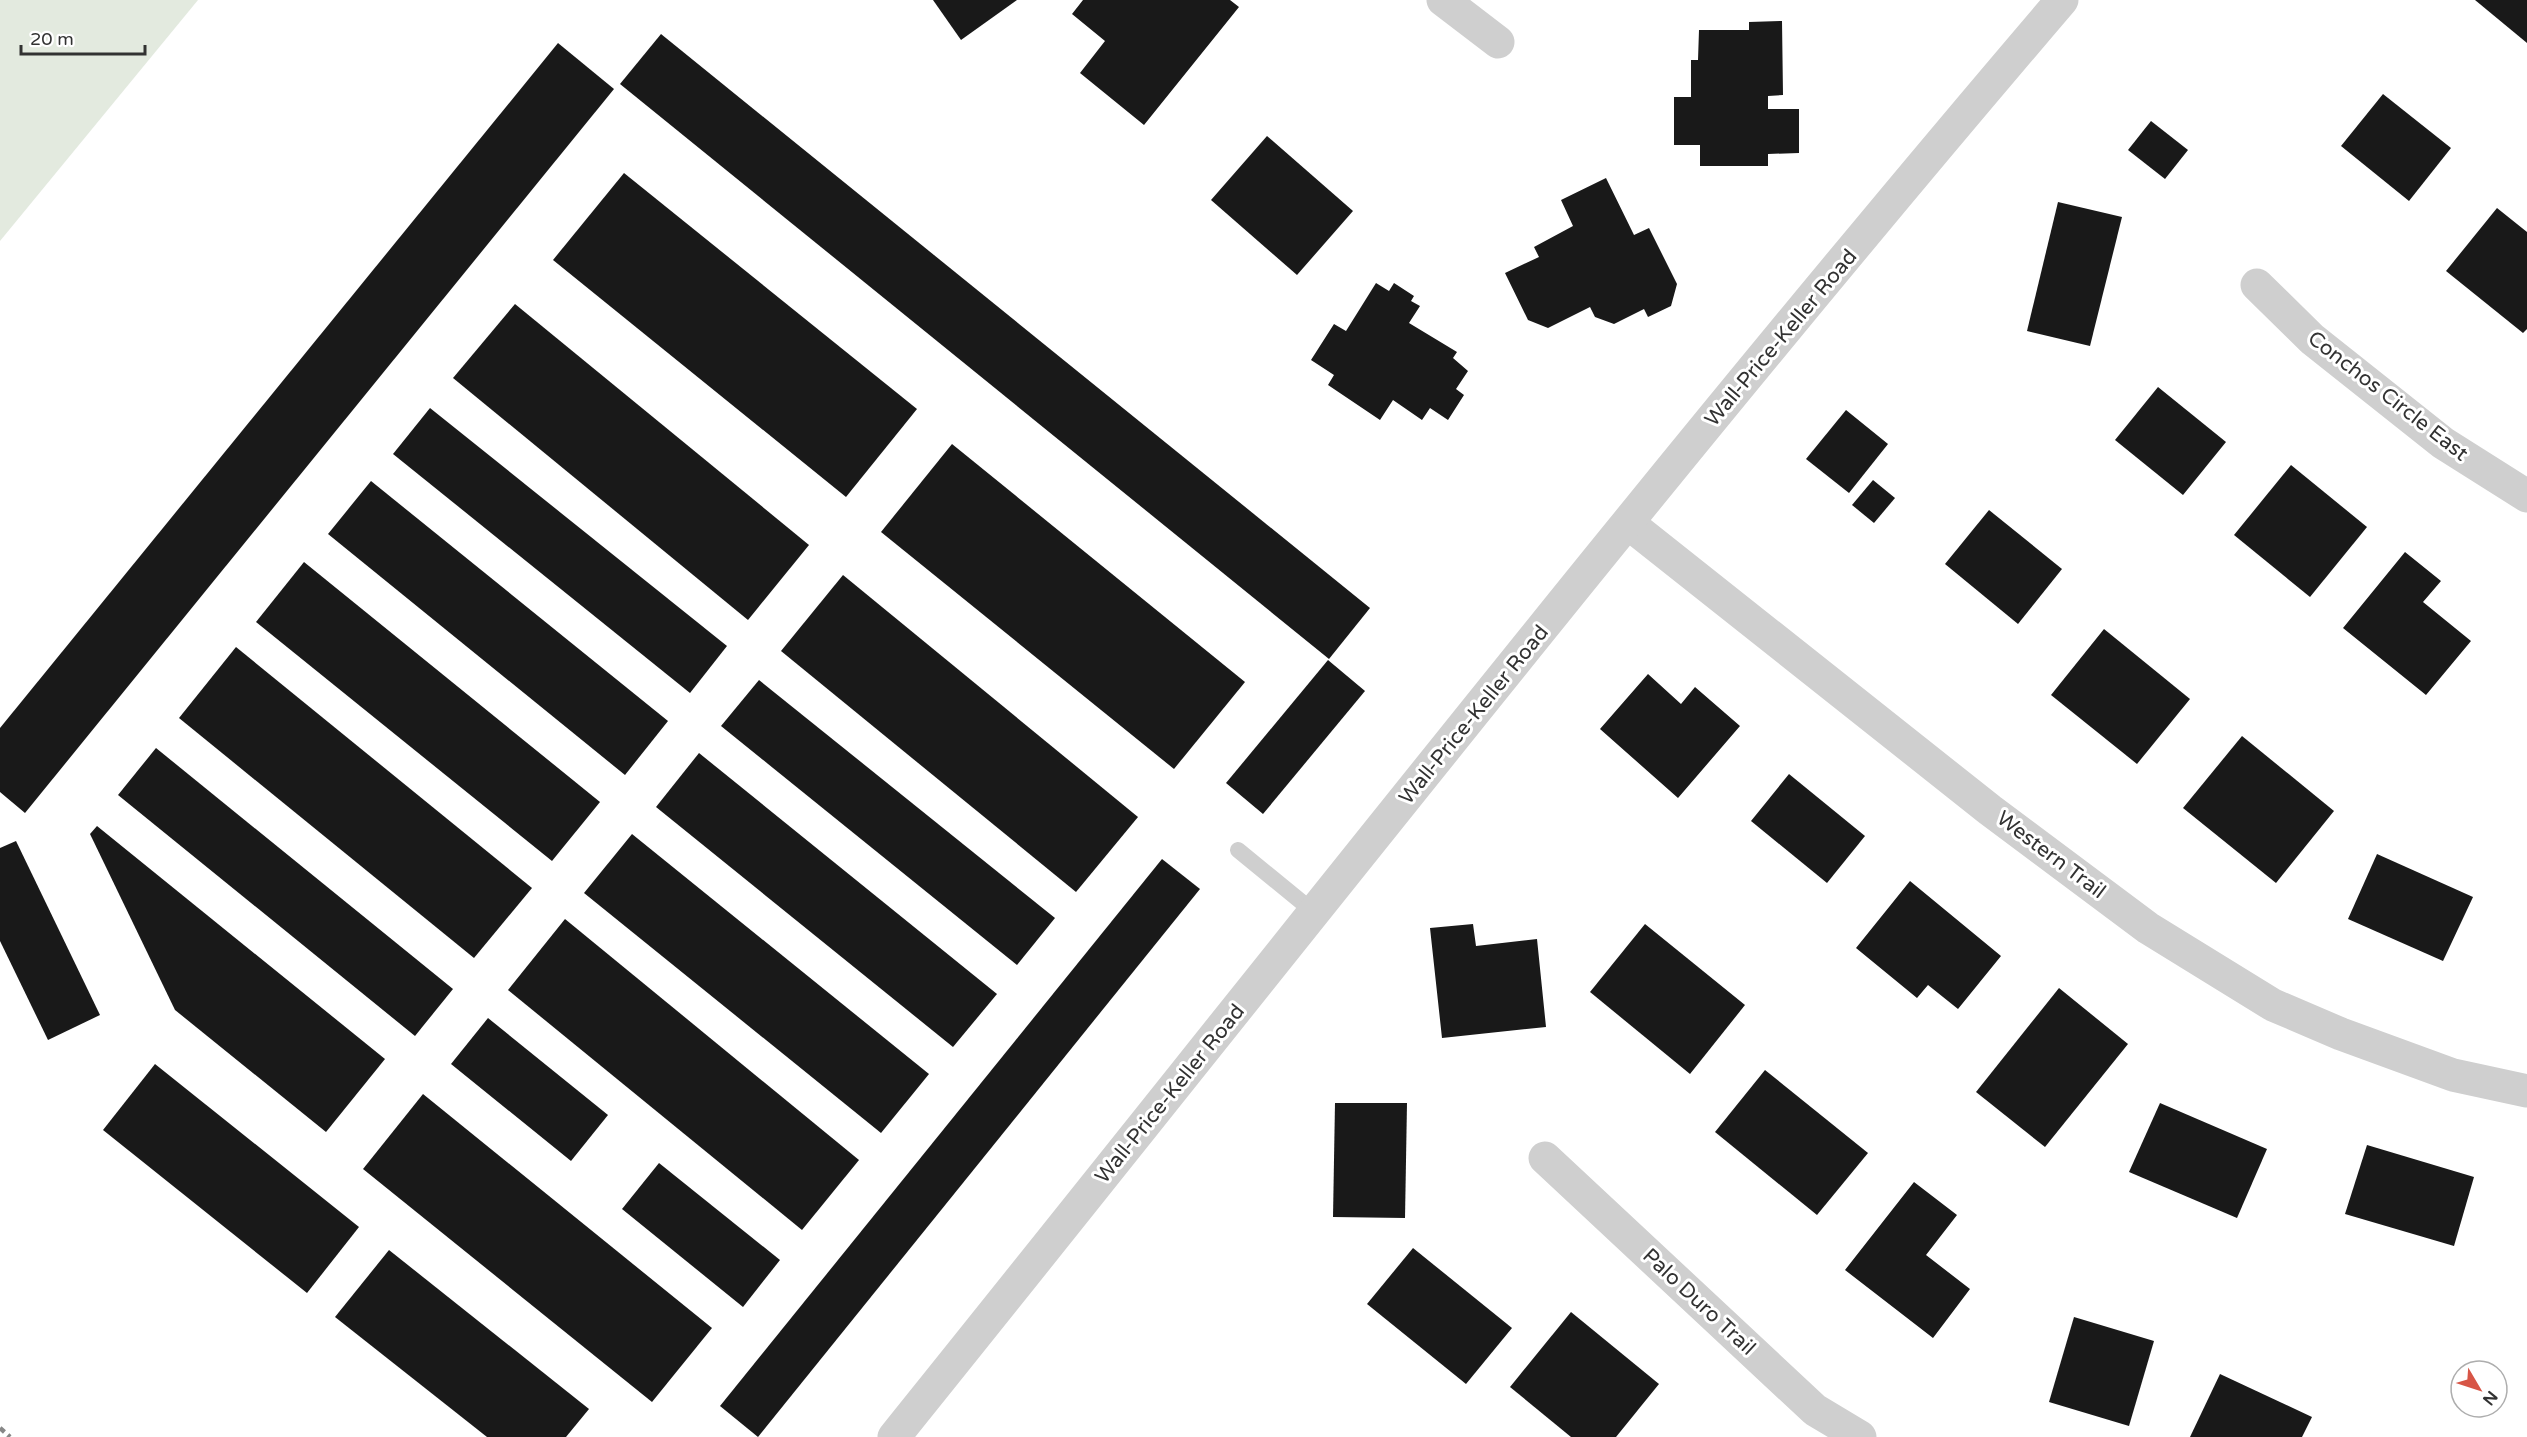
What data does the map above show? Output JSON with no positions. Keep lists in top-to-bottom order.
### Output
{
  "streets": {
    "street": [
      "Wall-Price-Keller Road",
      "Conchos Circle East",
      "Western Trail",
      "Palo Duro Trail"
    ]
  },
  "crossings": [
    ["Wall-Price-Keller Road", "Western Trail"]
  ],
  "scale_bar": "20 m",
  "north": "bottom right"
}
